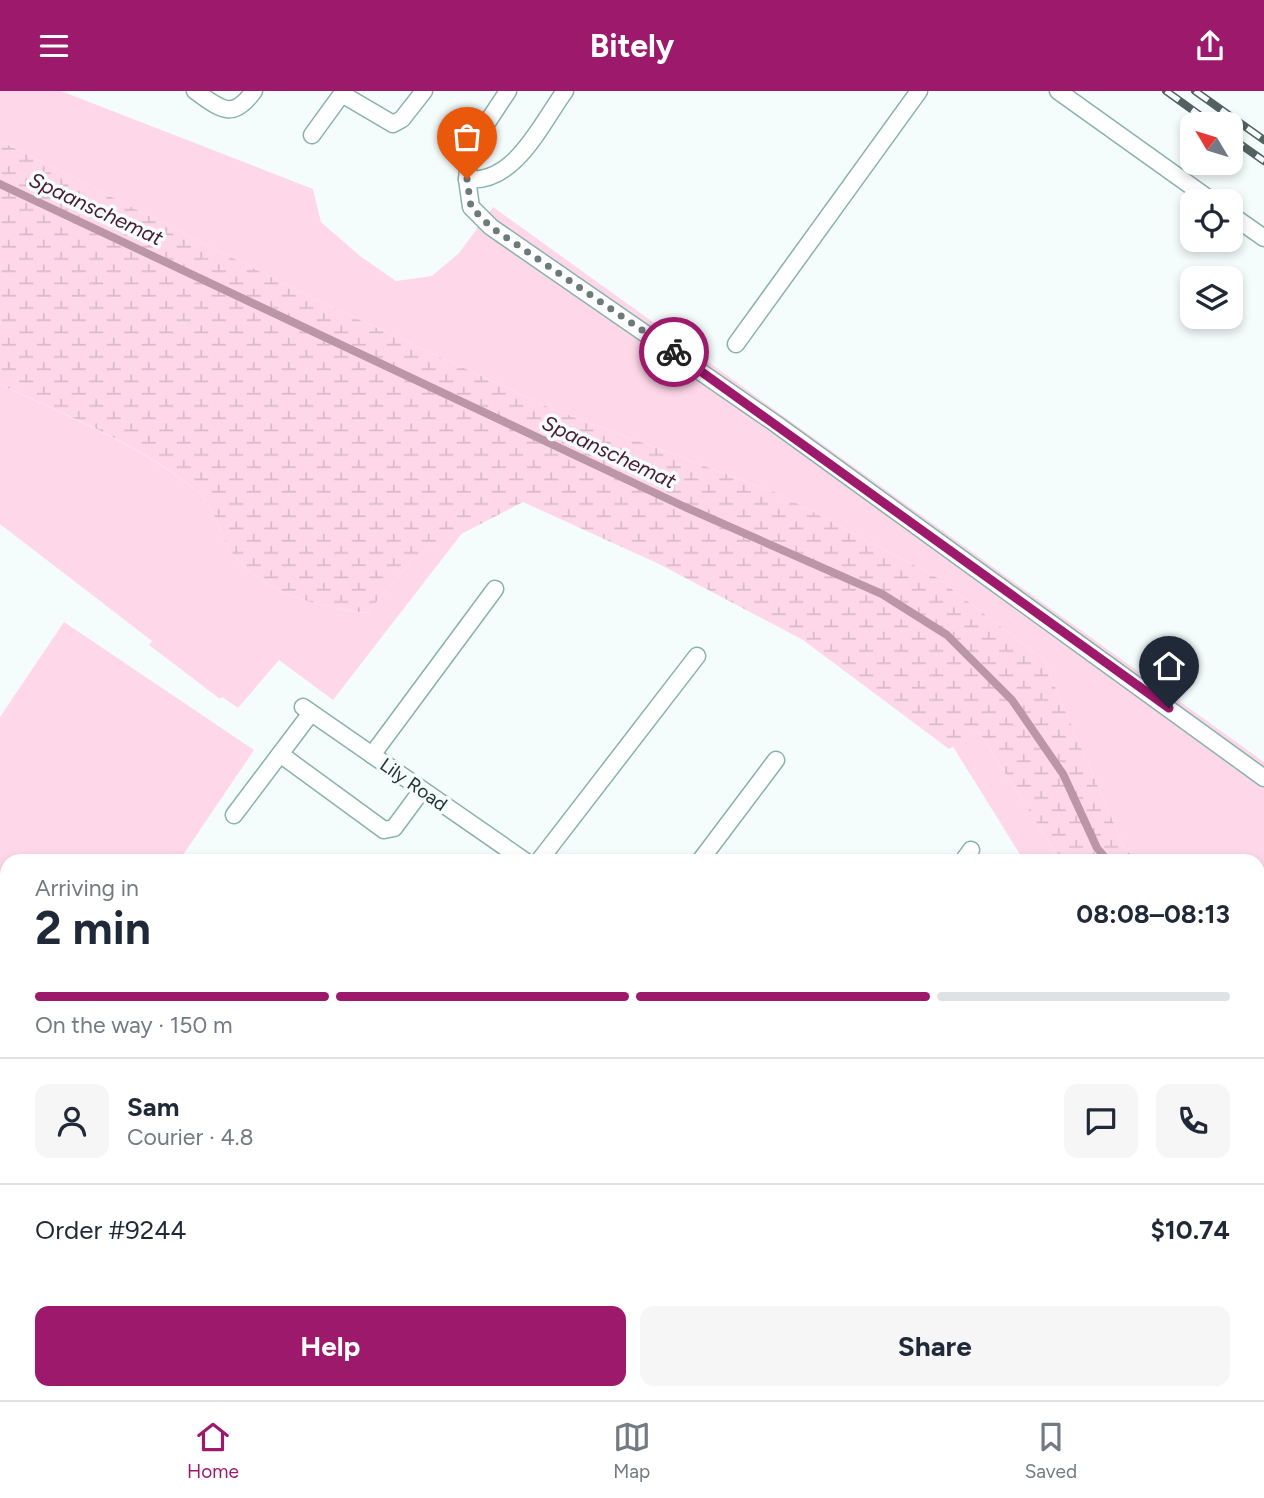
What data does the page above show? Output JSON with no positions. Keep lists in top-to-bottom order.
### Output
{
  "streets": {
    "lane": ["Lily Road"]
  },
  "water": ["Spaanschemat"],
  "north": "top left",
  "page": {
    "header": "Bitely",
    "heading": ["2 min", "Arriving in", "08:08–08:13"],
    "panel": [
      "Sam",
      "Courier · 4.8",
      "Order #9244",
      "$10.74"
    ],
    "bar": "On the way · 150 m",
    "buttons": ["Help", "Share"],
    "tabs": ["Home", "Map", "Saved"]
  }
}
